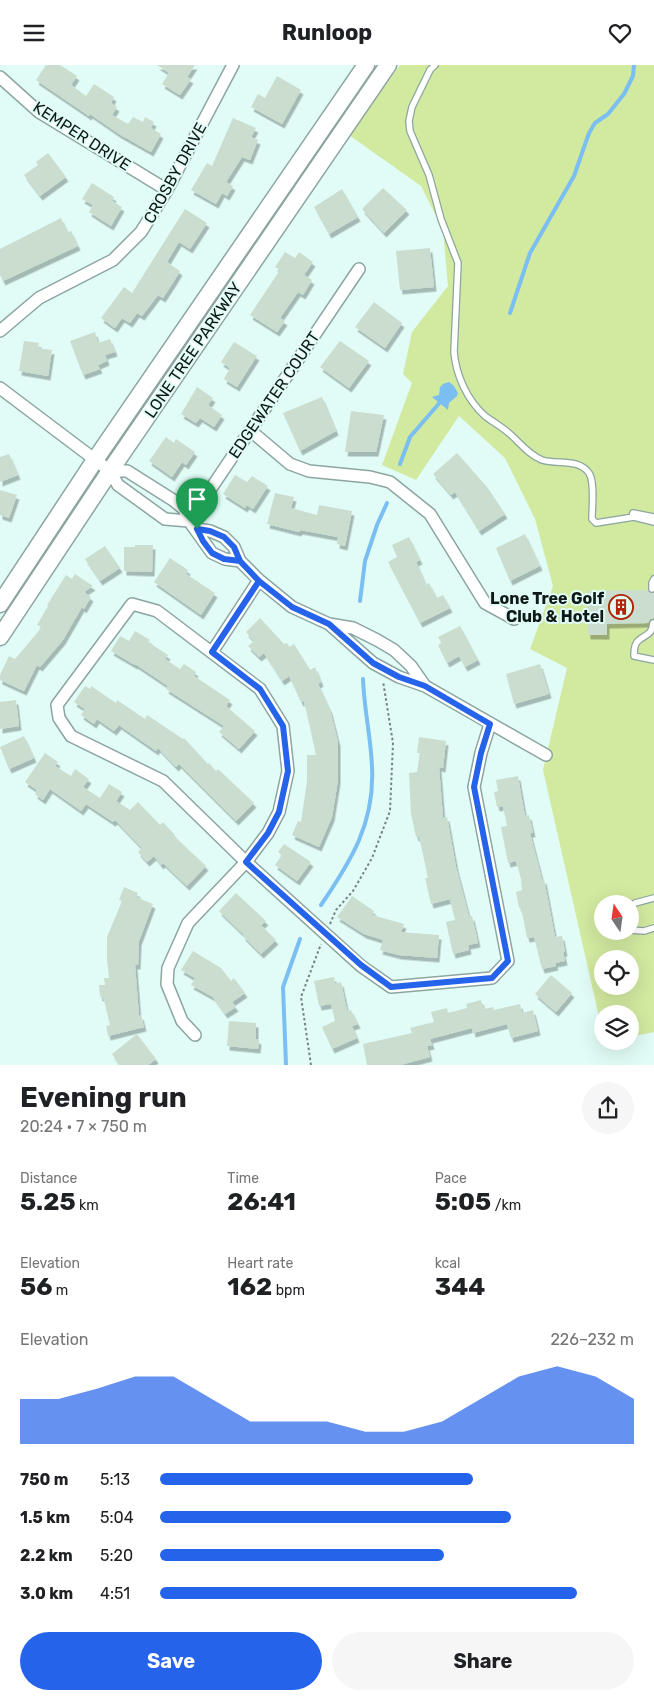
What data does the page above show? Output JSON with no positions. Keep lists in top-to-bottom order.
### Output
{
  "streets": {
    "street": [
      "KEMPER DRIVE",
      "CROSBY DRIVE",
      "LONE TREE PARKWAY",
      "EDGEWATER COURT"
    ]
  },
  "crossings": [
    ["KEMPER DRIVE", "CROSBY DRIVE"]
  ],
  "places": {
    "building": ["Lone Tree Golf Club & Hotel"]
  },
  "north": "top",
  "page": {
    "header": "Runloop",
    "heading": ["Evening run", "20:24 · 7 × 750 m"],
    "stats": [
      ["Distance", "5.25 km"],
      ["Time", "26:41"],
      ["Pace", "5:05 /km"],
      ["Elevation", "56 m"],
      ["Heart rate", "162 bpm"],
      ["kcal", "344"]
    ],
    "chart": ["Elevation", "226–232 m"],
    "list": [
      {
        "name": "750 m",
        "note": "5:13"
      },
      {
        "name": "1.5 km",
        "note": "5:04"
      },
      {
        "name": "2.2 km",
        "note": "5:20"
      },
      {
        "name": "3.0 km",
        "note": "4:51"
      }
    ],
    "buttons": ["Save", "Share"]
  }
}
